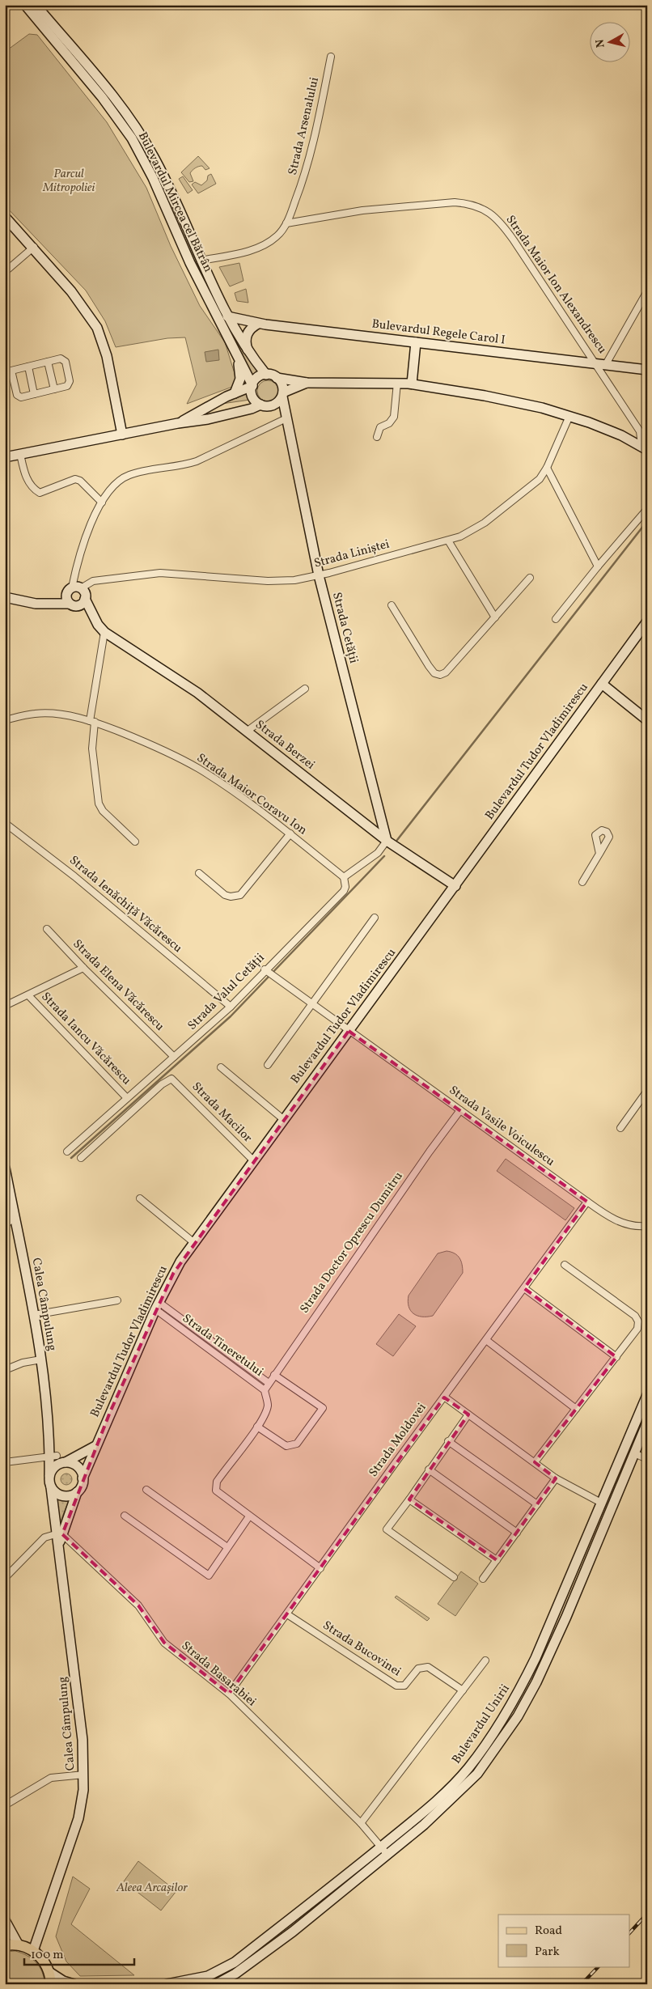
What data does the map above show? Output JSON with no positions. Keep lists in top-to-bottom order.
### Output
{
  "streets": {
    "main road": [
      "Bulevardul Mircea cel Bătrân",
      "Bulevardul Regele Carol I",
      "Strada Cetății",
      "Strada Berzei",
      "Bulevardul Tudor Vladimirescu",
      "Calea Câmpulung",
      "Bulevardul Unirii"
    ],
    "street": [
      "Strada Arsenalului",
      "Strada Maior Ion Alexandrescu",
      "Strada Liniștei",
      "Strada Maior Coravu Ion",
      "Strada Ienăchiță Văcărescu",
      "Strada Elena Văcărescu",
      "Strada Valul Cetății",
      "Strada Iancu Văcărescu",
      "Strada Macilor",
      "Strada Vasile Voiculescu",
      "Strada Doctor Oprescu Dumitru",
      "Strada Tineretului",
      "Strada Moldovei",
      "Strada Bucovinei",
      "Strada Basarabiei"
    ]
  },
  "crossings": [
    ["Strada Arsenalului", "Strada Maior Ion Alexandrescu"],
    ["Bulevardul Mircea cel Bătrân", "Bulevardul Regele Carol I"],
    ["Bulevardul Mircea cel Bătrân", "Strada Cetății"],
    ["Strada Maior Ion Alexandrescu", "Bulevardul Regele Carol I"],
    ["Strada Liniștei", "Strada Cetății"],
    ["Strada Liniștei", "Strada Berzei"],
    ["Strada Cetății", "Strada Berzei"],
    ["Strada Berzei", "Bulevardul Tudor Vladimirescu"],
    ["Bulevardul Tudor Vladimirescu", "Strada Macilor"],
    ["Bulevardul Tudor Vladimirescu", "Strada Vasile Voiculescu"],
    ["Bulevardul Tudor Vladimirescu", "Calea Câmpulung"],
    ["Bulevardul Tudor Vladimirescu", "Strada Tineretului"],
    ["Strada Maior Coravu Ion", "Strada Valul Cetății"],
    ["Strada Ienăchiță Văcărescu", "Strada Valul Cetății"],
    ["Strada Elena Văcărescu", "Strada Valul Cetății"],
    ["Strada Valul Cetății", "Strada Iancu Văcărescu"],
    ["Strada Valul Cetății", "Strada Vasile Voiculescu"],
    ["Strada Vasile Voiculescu", "Strada Doctor Oprescu Dumitru"],
    ["Strada Vasile Voiculescu", "Strada Moldovei"],
    ["Strada Doctor Oprescu Dumitru", "Strada Tineretului"],
    ["Calea Câmpulung", "Strada Basarabiei"],
    ["Strada Tineretului", "Strada Moldovei"],
    ["Strada Moldovei", "Strada Bucovinei"],
    ["Strada Moldovei", "Strada Basarabiei"],
    ["Strada Basarabiei", "Bulevardul Unirii"]
  ],
  "parks": ["Parcul Mitropoliei", "Aleea Arcașilor"],
  "legend": ["Road", "Park"],
  "scale_bar": "100 m",
  "north": "left"
}
